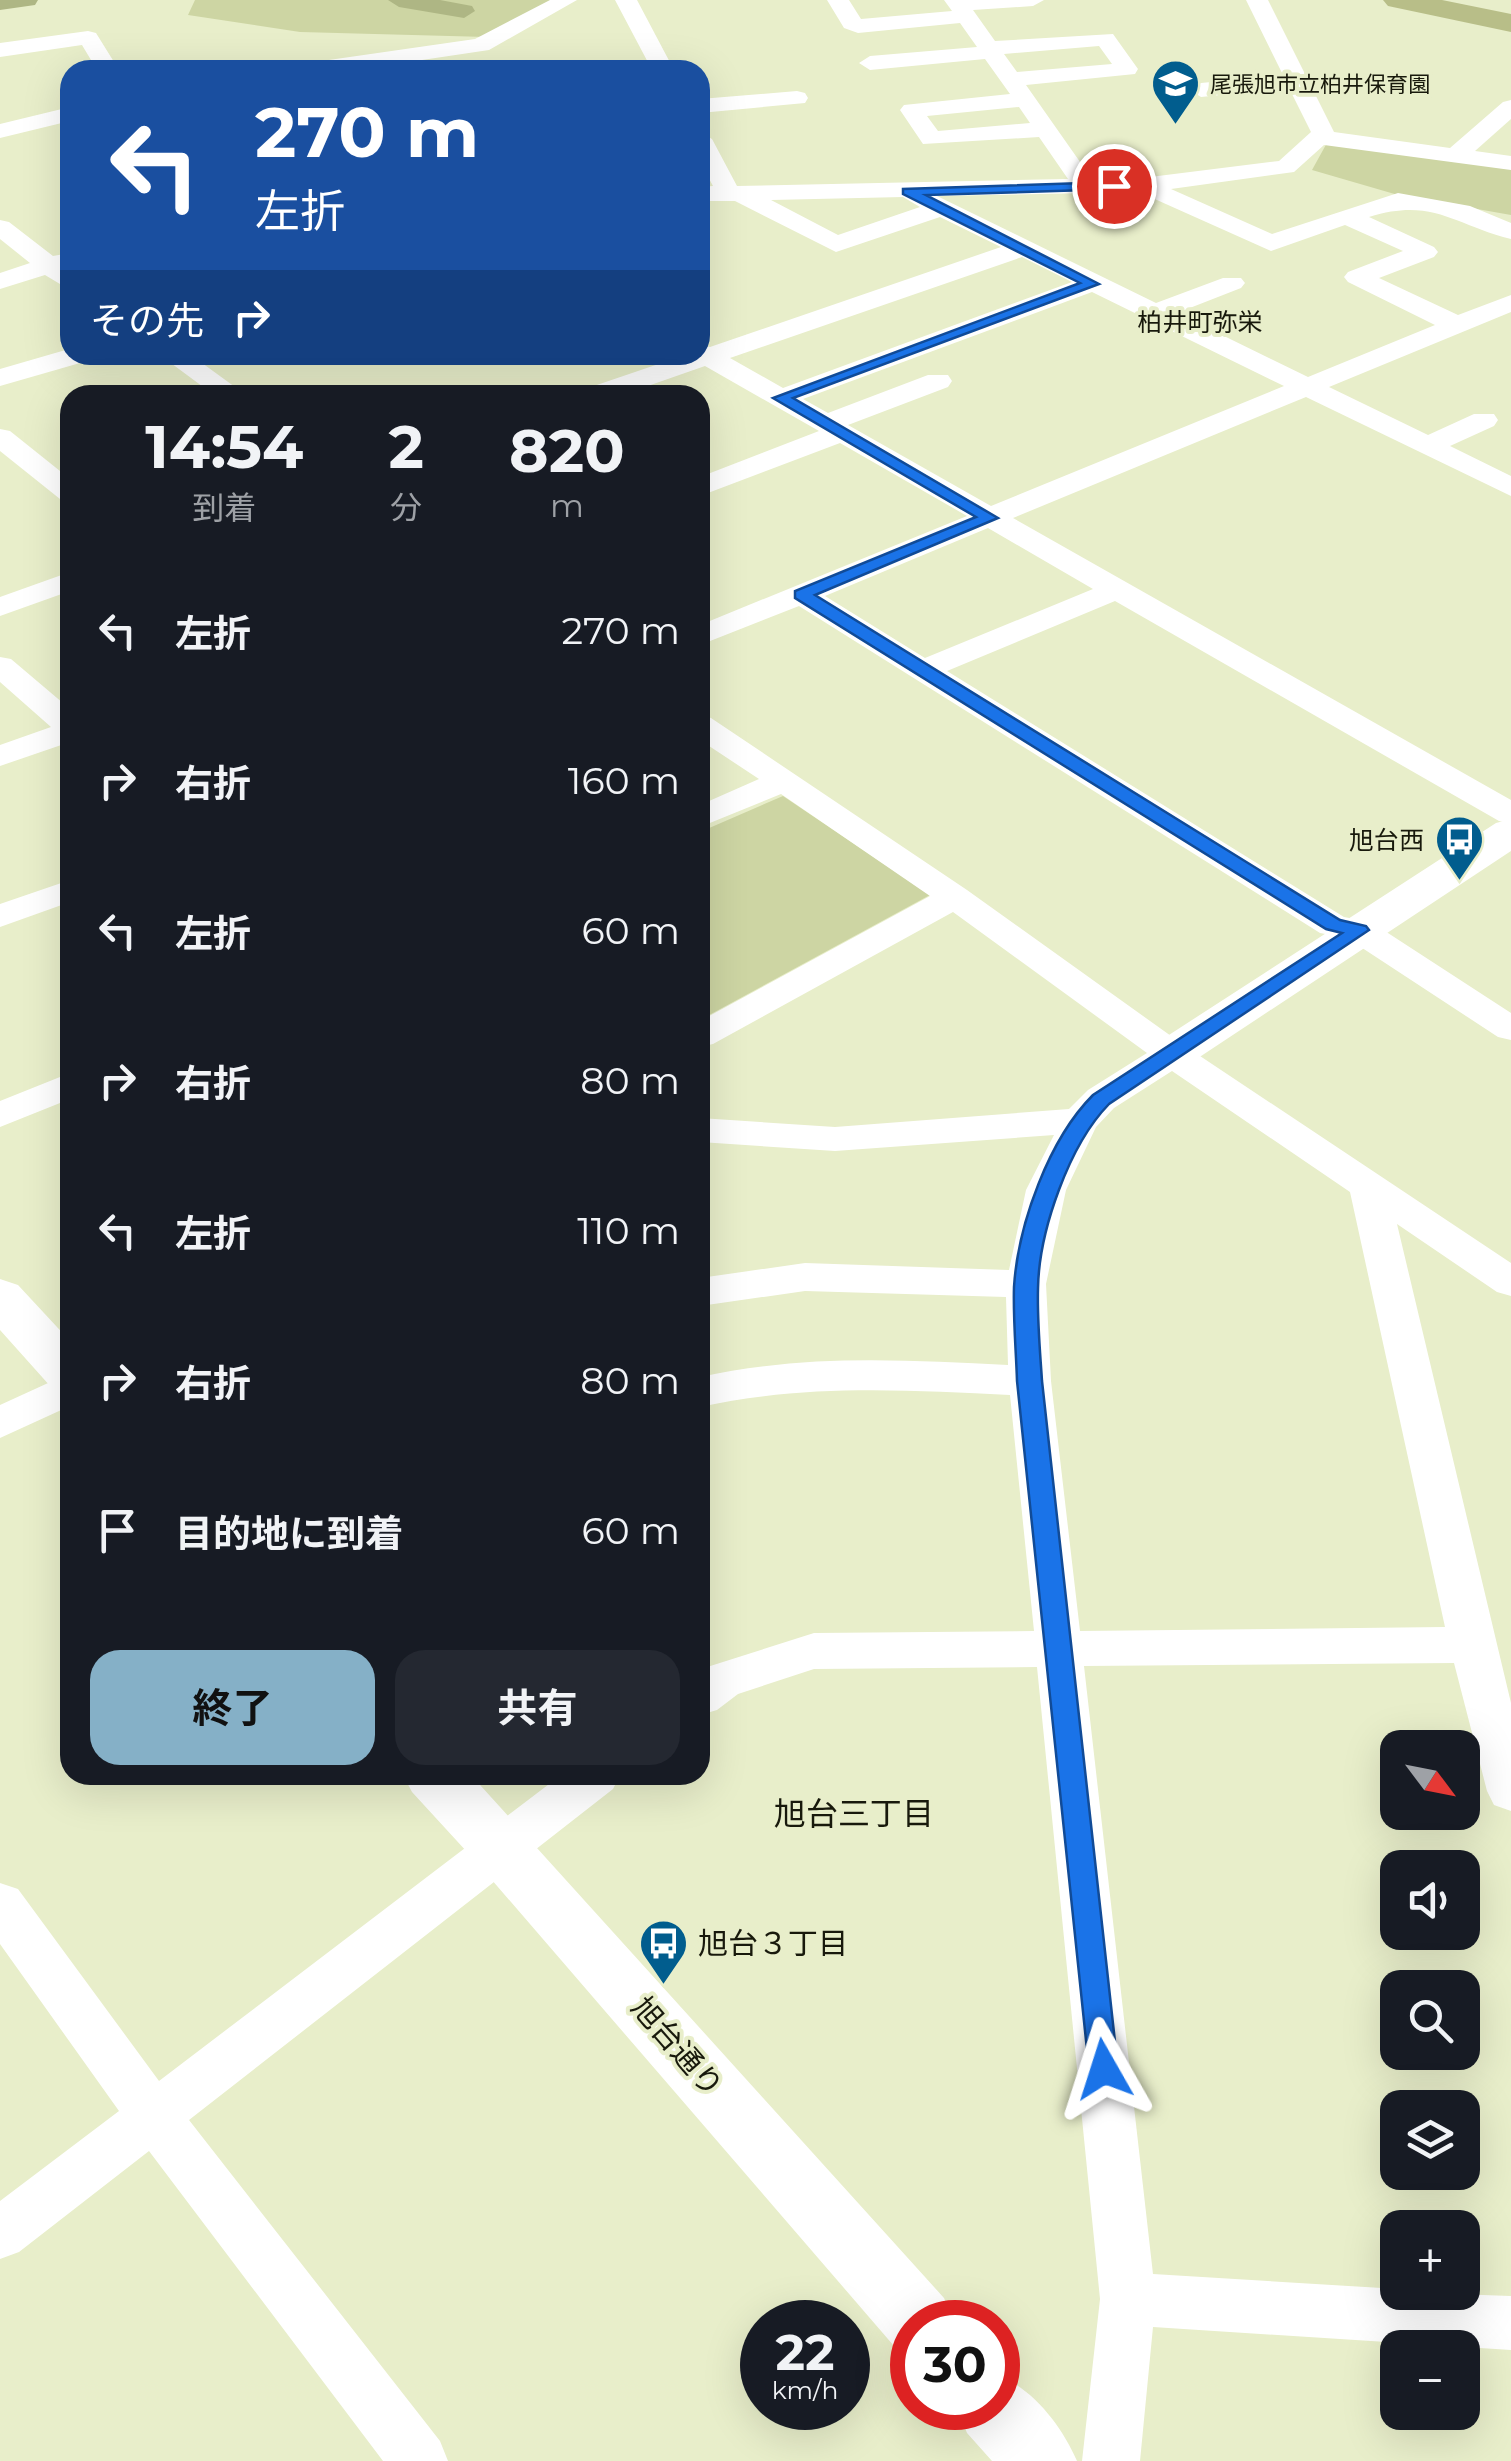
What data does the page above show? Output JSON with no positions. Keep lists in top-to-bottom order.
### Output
{
  "streets": {
    "street": ["旭台通り"]
  },
  "districts": ["柏井町弥栄", "旭台三丁目"],
  "places": {
    "school or university": ["尾張旭市立柏井保育園"],
    "bus stop": ["旭台西", "旭台３丁目"]
  },
  "north": "bottom right",
  "page": {
    "turn": ["270 m", "左折"],
    "then": "その先",
    "eta": [
      "14:54",
      "到着",
      "2",
      "分",
      "820",
      "m"
    ],
    "list": [
      {
        "name": "左折",
        "value": "270 m"
      },
      {
        "name": "右折",
        "value": "160 m"
      },
      {
        "name": "左折",
        "value": "60 m"
      },
      {
        "name": "右折",
        "value": "80 m"
      },
      {
        "name": "左折",
        "value": "110 m"
      },
      {
        "name": "右折",
        "value": "80 m"
      },
      {
        "name": "目的地に到着",
        "value": "60 m"
      }
    ],
    "buttons": ["終了", "共有"],
    "map_buttons": ["+", "−"],
    "speed": "22 km/h",
    "limit": "30"
  }
}
